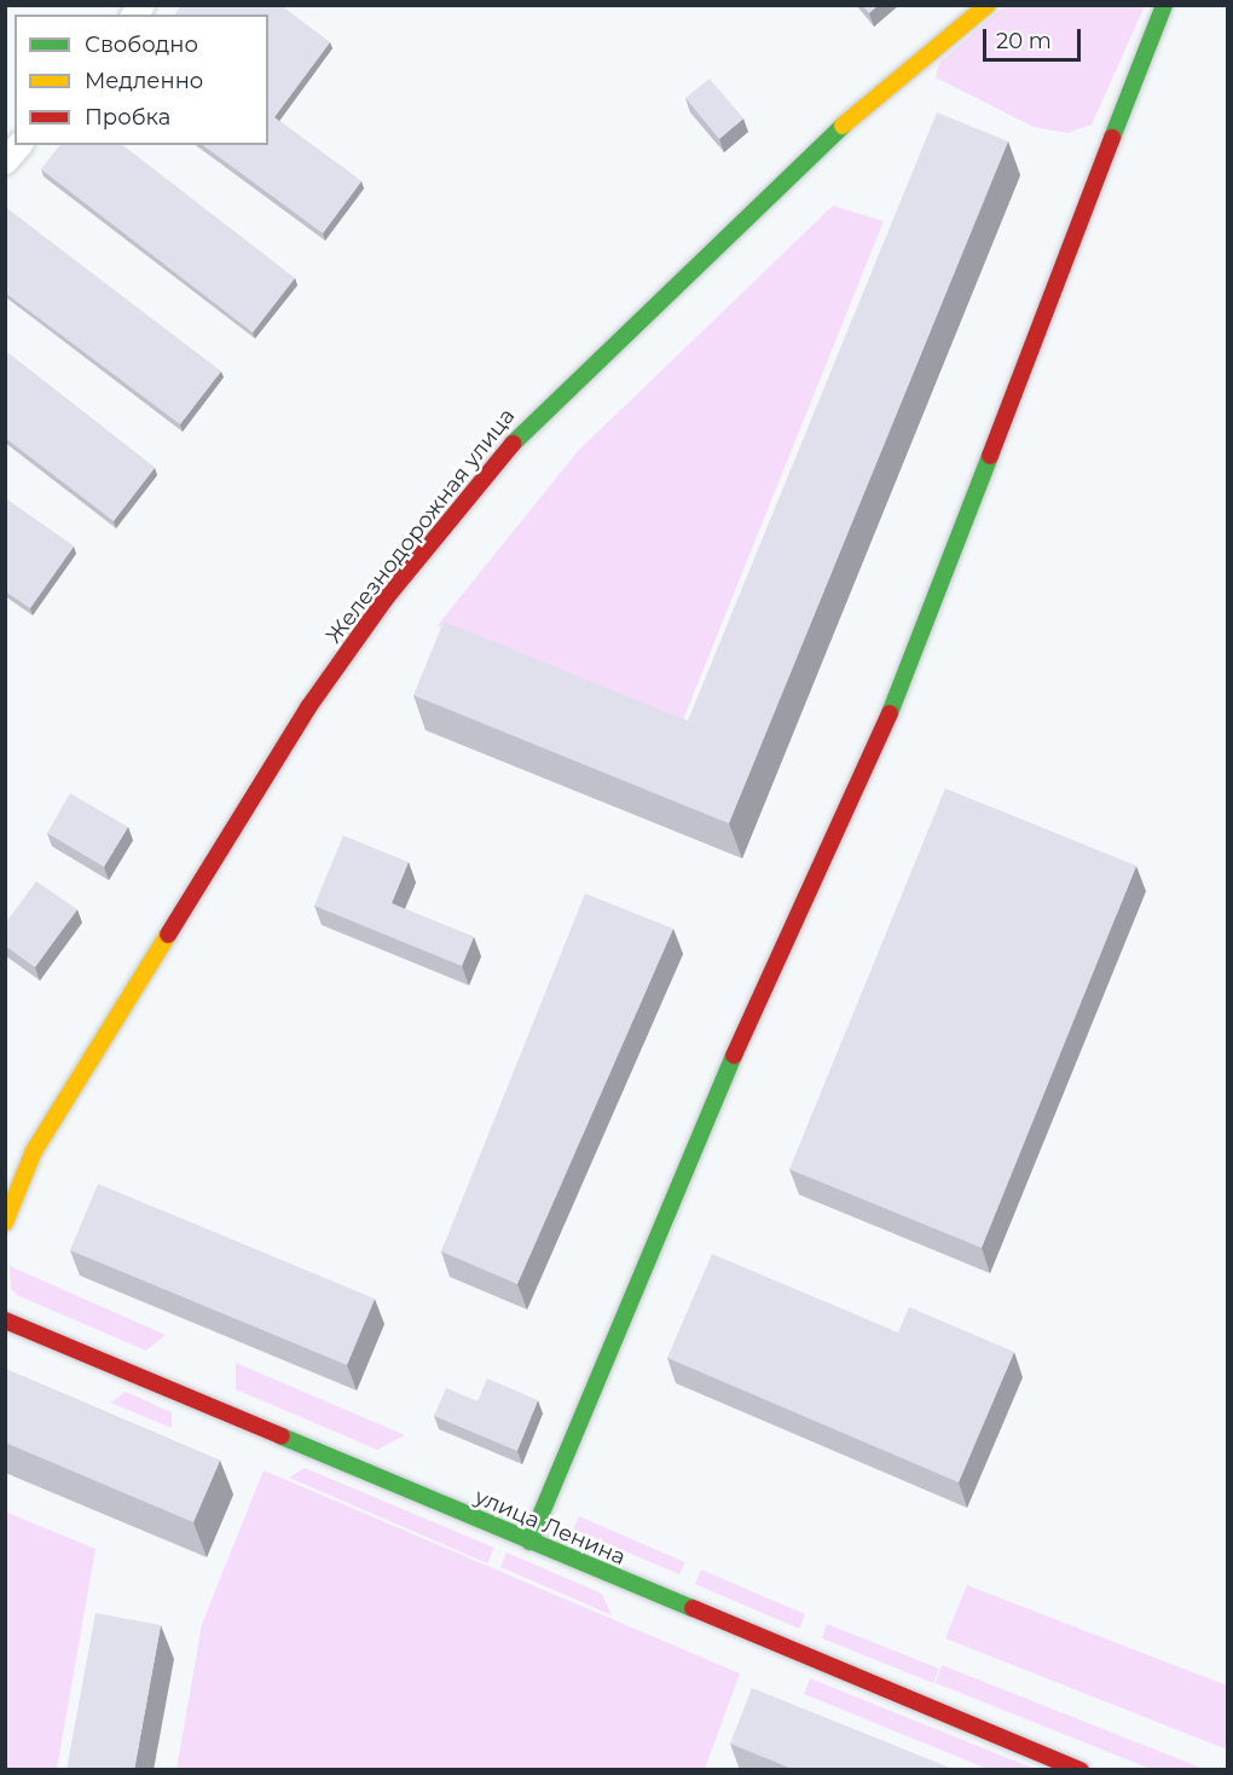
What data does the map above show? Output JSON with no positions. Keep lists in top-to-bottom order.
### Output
{
  "streets": {
    "street": ["Железнодорожная улица", "улица Ленина"]
  },
  "legend": ["Свободно", "Медленно", "Пробка"],
  "scale_bar": "20 m"
}
